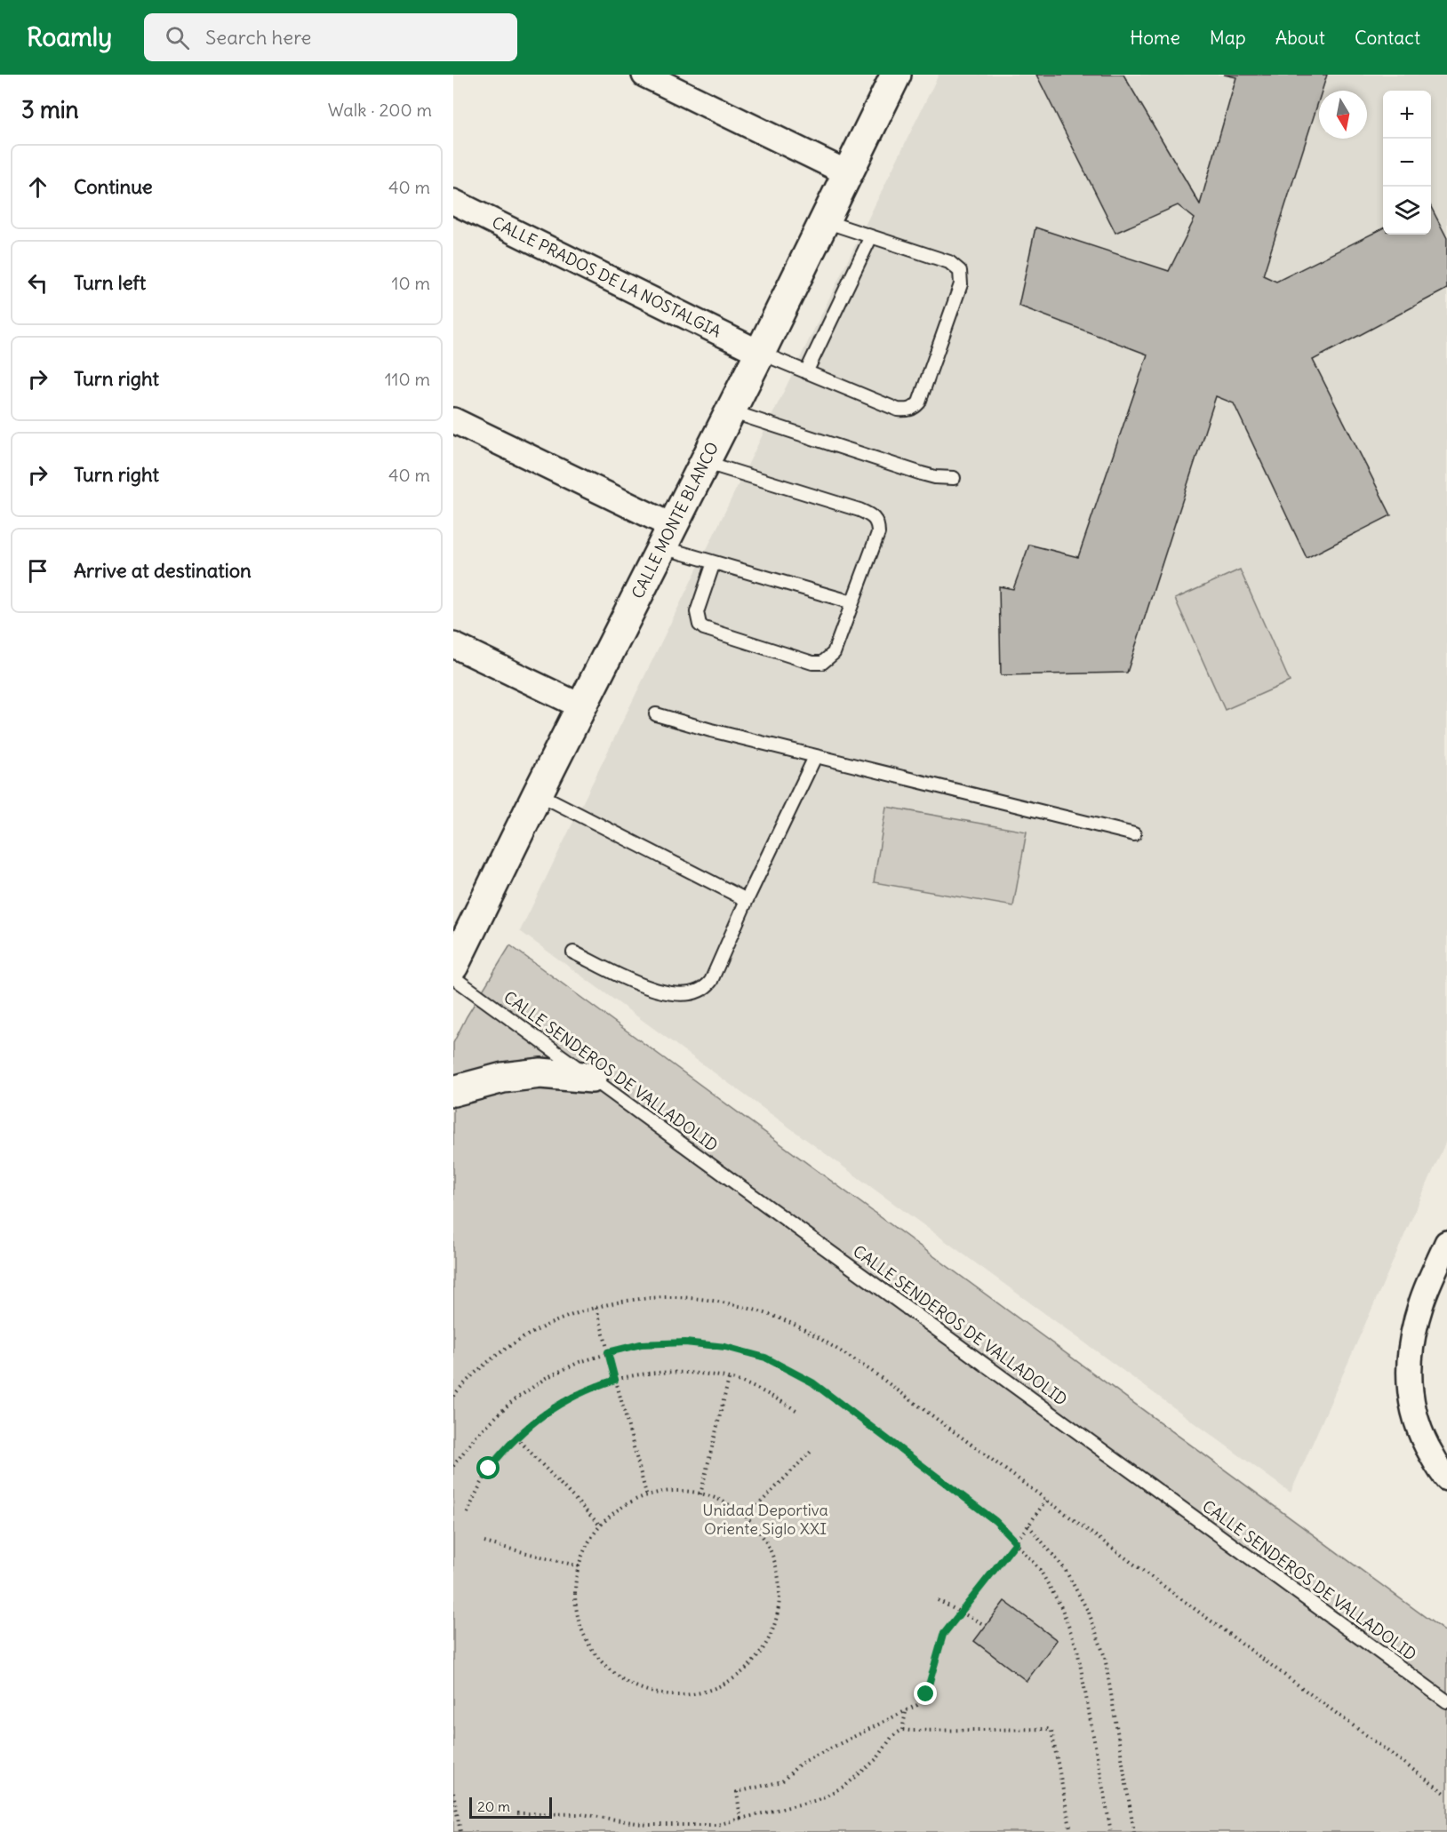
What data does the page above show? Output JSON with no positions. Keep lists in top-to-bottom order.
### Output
{
  "streets": {
    "main road": ["CALLE MONTE BLANCO"],
    "street": ["CALLE PRADOS DE LA NOSTALGIA"],
    "lane": ["CALLE SENDEROS DE VALLADOLID"]
  },
  "crossings": [
    ["CALLE PRADOS DE LA NOSTALGIA", "CALLE MONTE BLANCO"]
  ],
  "parks": ["Unidad Deportiva Oriente Siglo XXI"],
  "scale_bar": "20 m",
  "north": "bottom",
  "page": {
    "header": "Roamly",
    "search": "Search here",
    "nav": [
      "Home",
      "Map",
      "About",
      "Contact"
    ],
    "heading": ["3 min", "Walk · 200 m"],
    "map_buttons": ["+", "−"],
    "list": [
      ["Continue", "40 m"],
      ["Turn left", "10 m"],
      ["Turn right", "110 m"],
      ["Turn right", "40 m"],
      "Arrive at destination"
    ],
    "scale": "20 m"
  }
}
